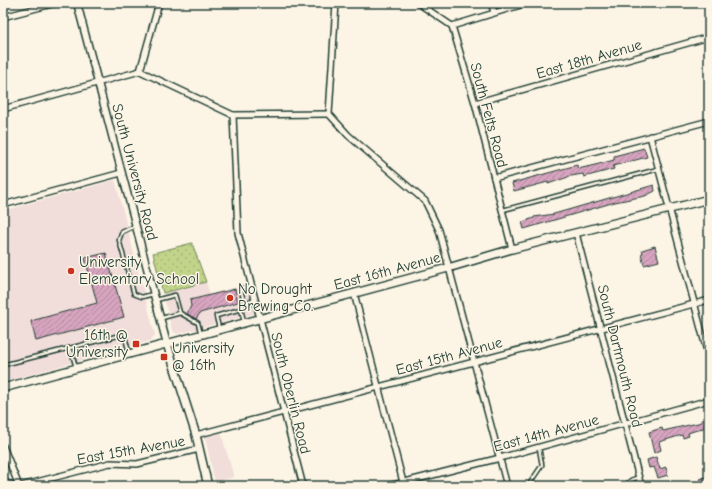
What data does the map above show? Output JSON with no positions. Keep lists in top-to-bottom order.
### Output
{
  "streets": {
    "main road": ["South University Road", "East 16th Avenue"],
    "street": [
      "East 18th Avenue",
      "South Felts Road",
      "East 15th Avenue",
      "South Dartmouth Road",
      "South Oberlin Road",
      "East 14th Avenue"
    ]
  },
  "crossings": [
    ["East 18th Avenue", "South Felts Road"],
    ["South Felts Road", "East 16th Avenue"],
    ["South University Road", "East 16th Avenue"],
    ["South University Road", "East 15th Avenue"],
    ["East 16th Avenue", "South Dartmouth Road"],
    ["East 16th Avenue", "South Oberlin Road"],
    ["East 15th Avenue", "South Dartmouth Road"],
    ["East 15th Avenue", "South Oberlin Road"],
    ["South Dartmouth Road", "East 14th Avenue"]
  ],
  "places": {
    "other": ["University Elementary School", "No Drought Brewing Co."],
    "transit": ["16th @ University", "University @ 16th"]
  }
}
